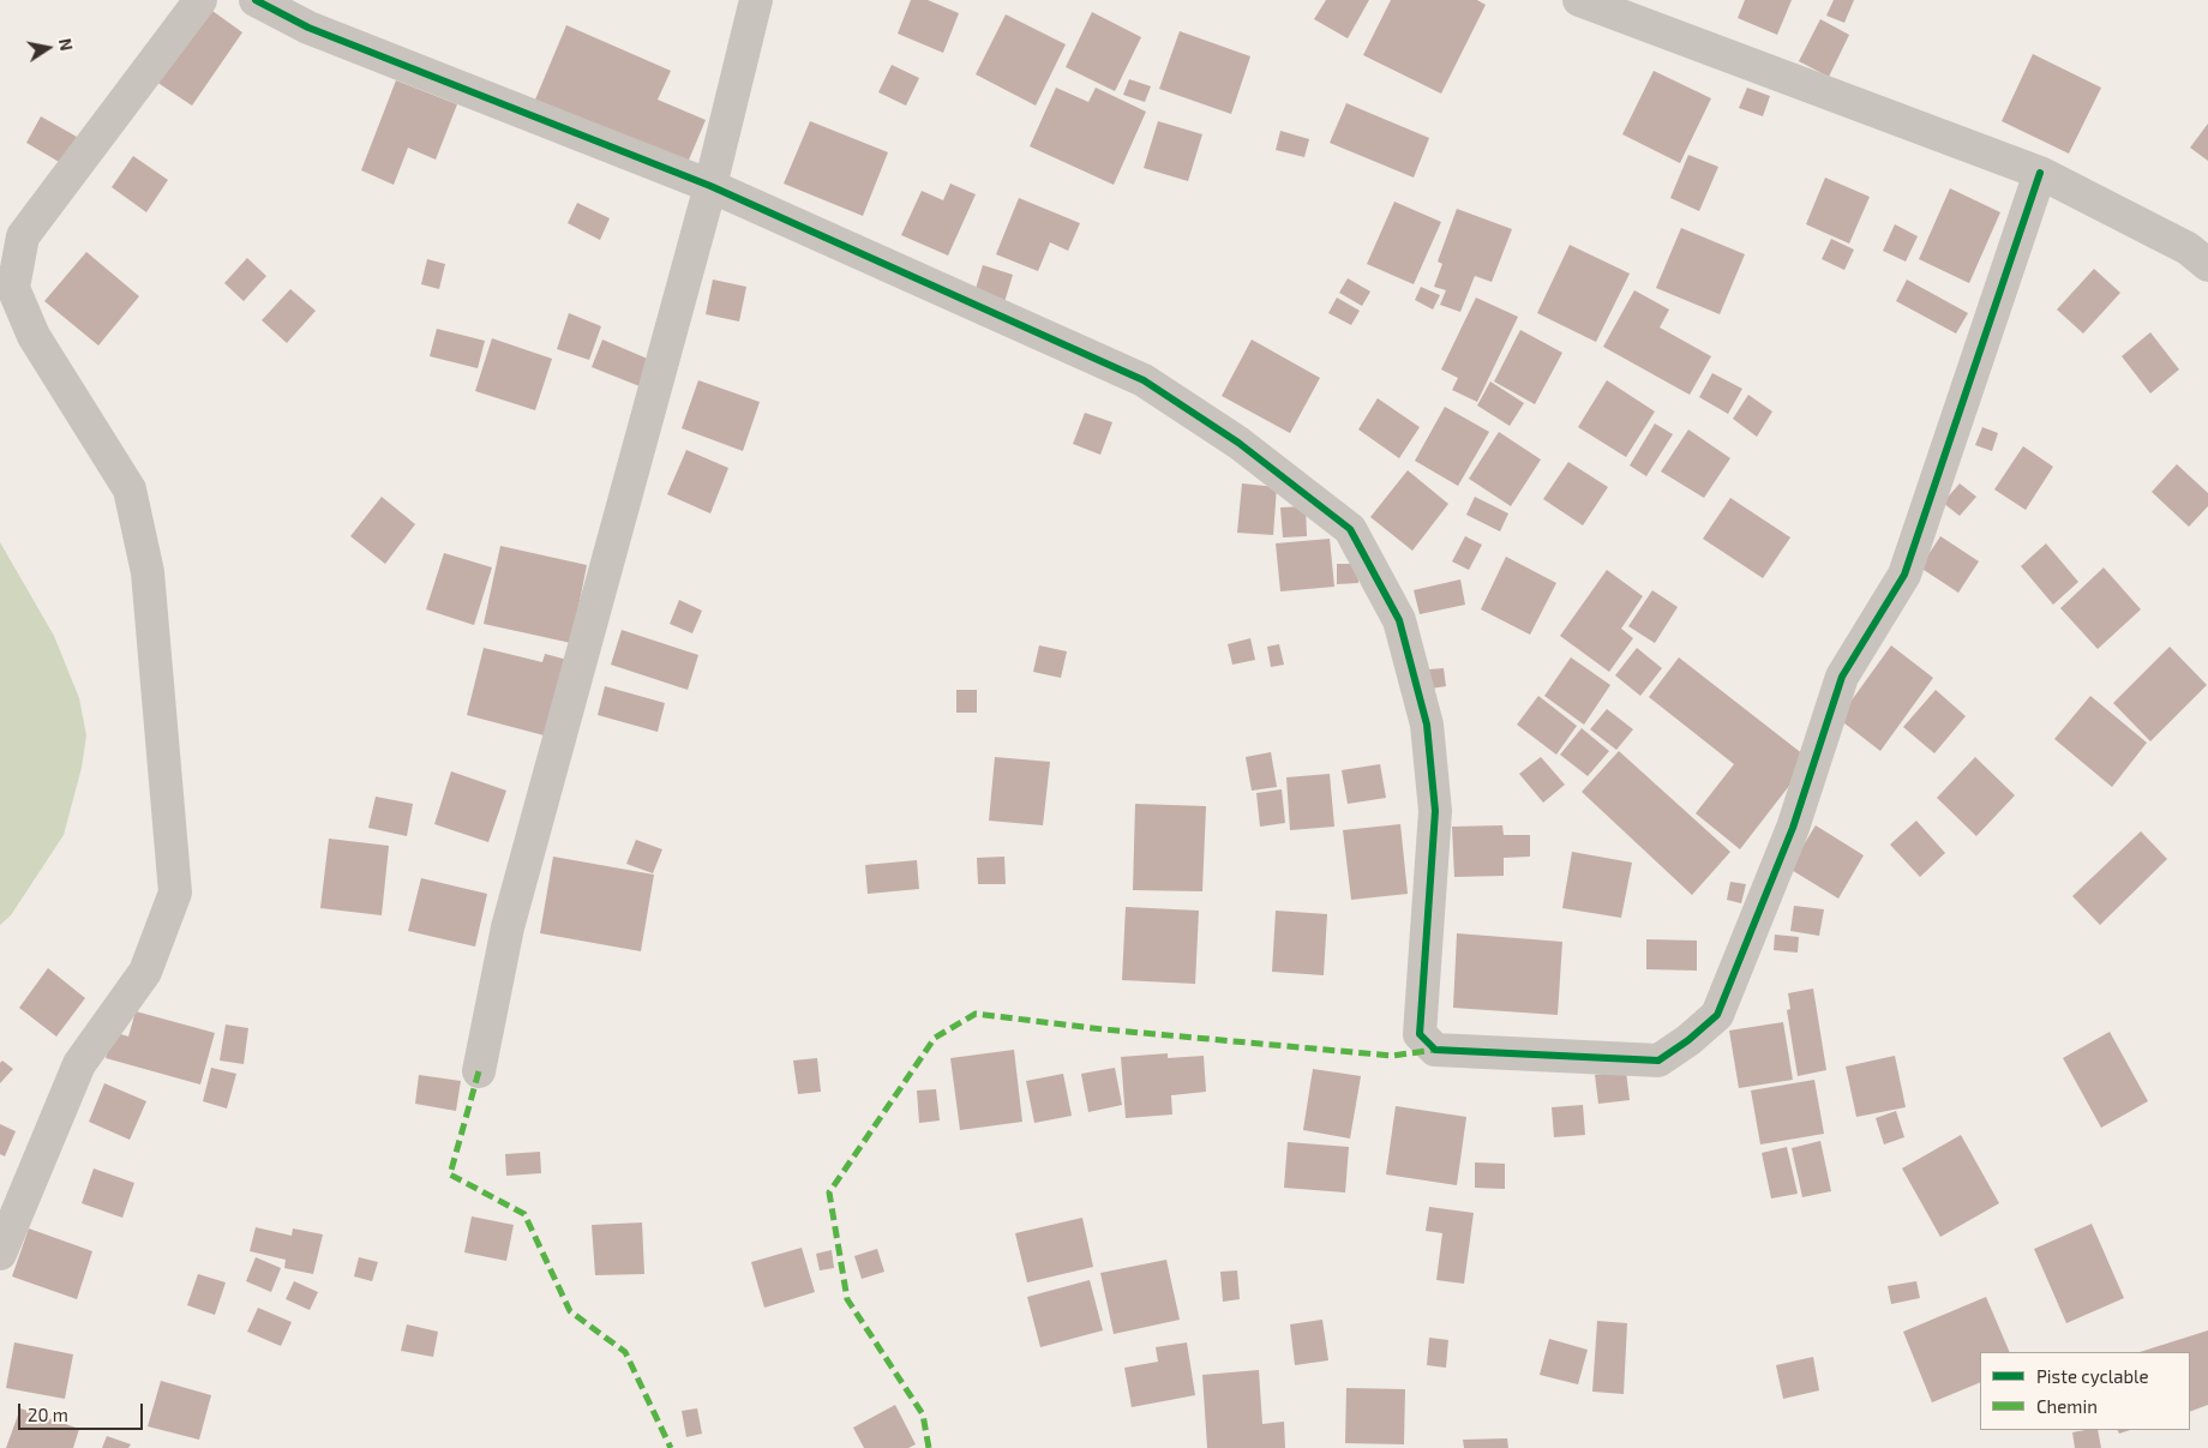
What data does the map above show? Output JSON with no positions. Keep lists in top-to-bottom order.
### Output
{
  "legend": ["Piste cyclable", "Chemin"],
  "scale_bar": "20 m",
  "north": "right"
}
